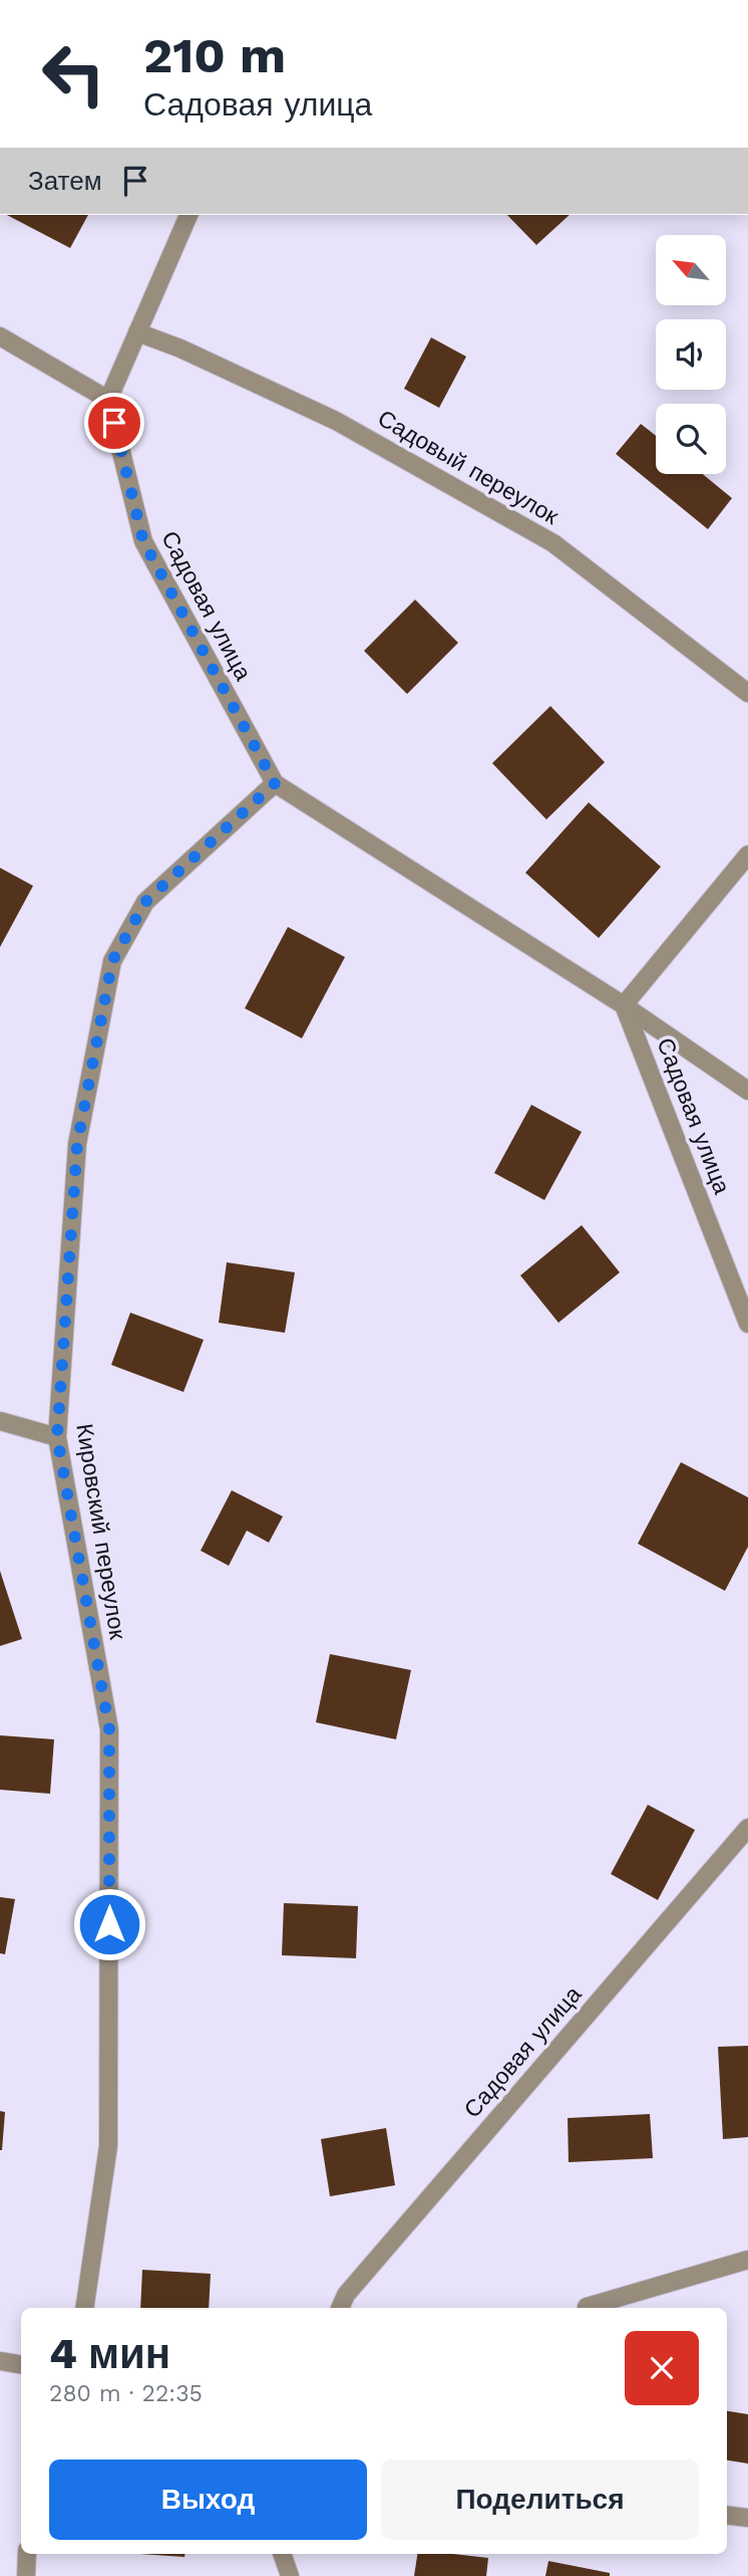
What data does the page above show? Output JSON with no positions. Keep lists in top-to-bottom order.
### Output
{
  "streets": {
    "street": ["Садовый переулок", "Садовая улица", "Кировский переулок"]
  },
  "crossings": [
    ["Садовая улица", "Кировский переулок"]
  ],
  "north": "top left",
  "page": {
    "turn": ["210 m", "Садовая улица"],
    "then": "Затем",
    "heading": ["4 мин", "280 m · 22:35"],
    "buttons": ["Выход", "Поделиться"]
  }
}
